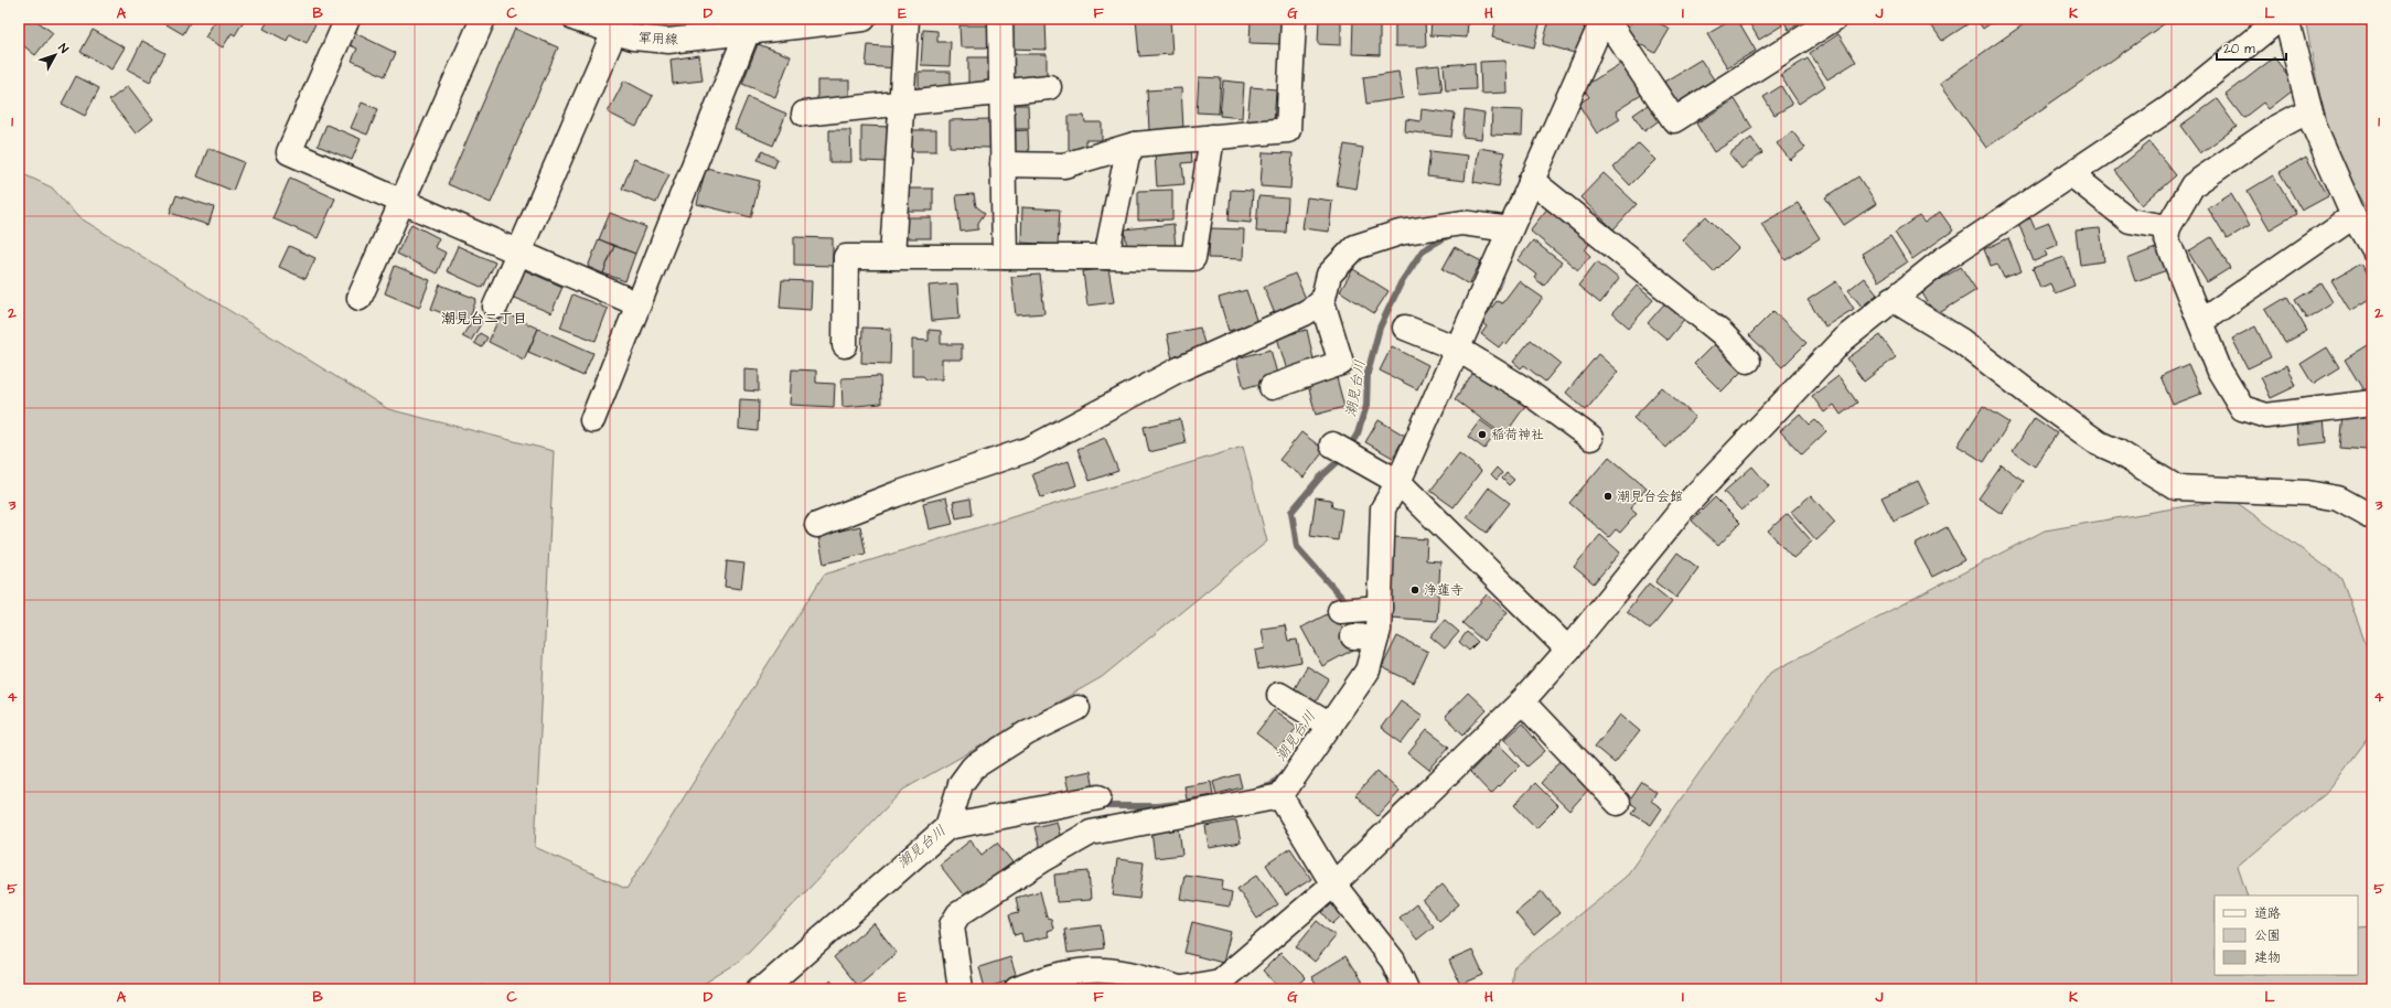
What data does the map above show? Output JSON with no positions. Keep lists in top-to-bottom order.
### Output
{
  "streets": {
    "street": ["軍用線"]
  },
  "districts": ["潮見台二丁目"],
  "water": ["潮見台川"],
  "places": ["稲荷神社", "潮見台会館", "浄蓮寺"],
  "legend": ["道路", "公園", "建物"],
  "scale_bar": "20 m",
  "north": "top right",
  "grid": {
    "columns": [
      "A",
      "B",
      "C",
      "D",
      "E",
      "F",
      "G",
      "H",
      "I",
      "J",
      "K",
      "L"
    ],
    "rows": [
      "1",
      "2",
      "3",
      "4",
      "5"
    ]
  }
}
